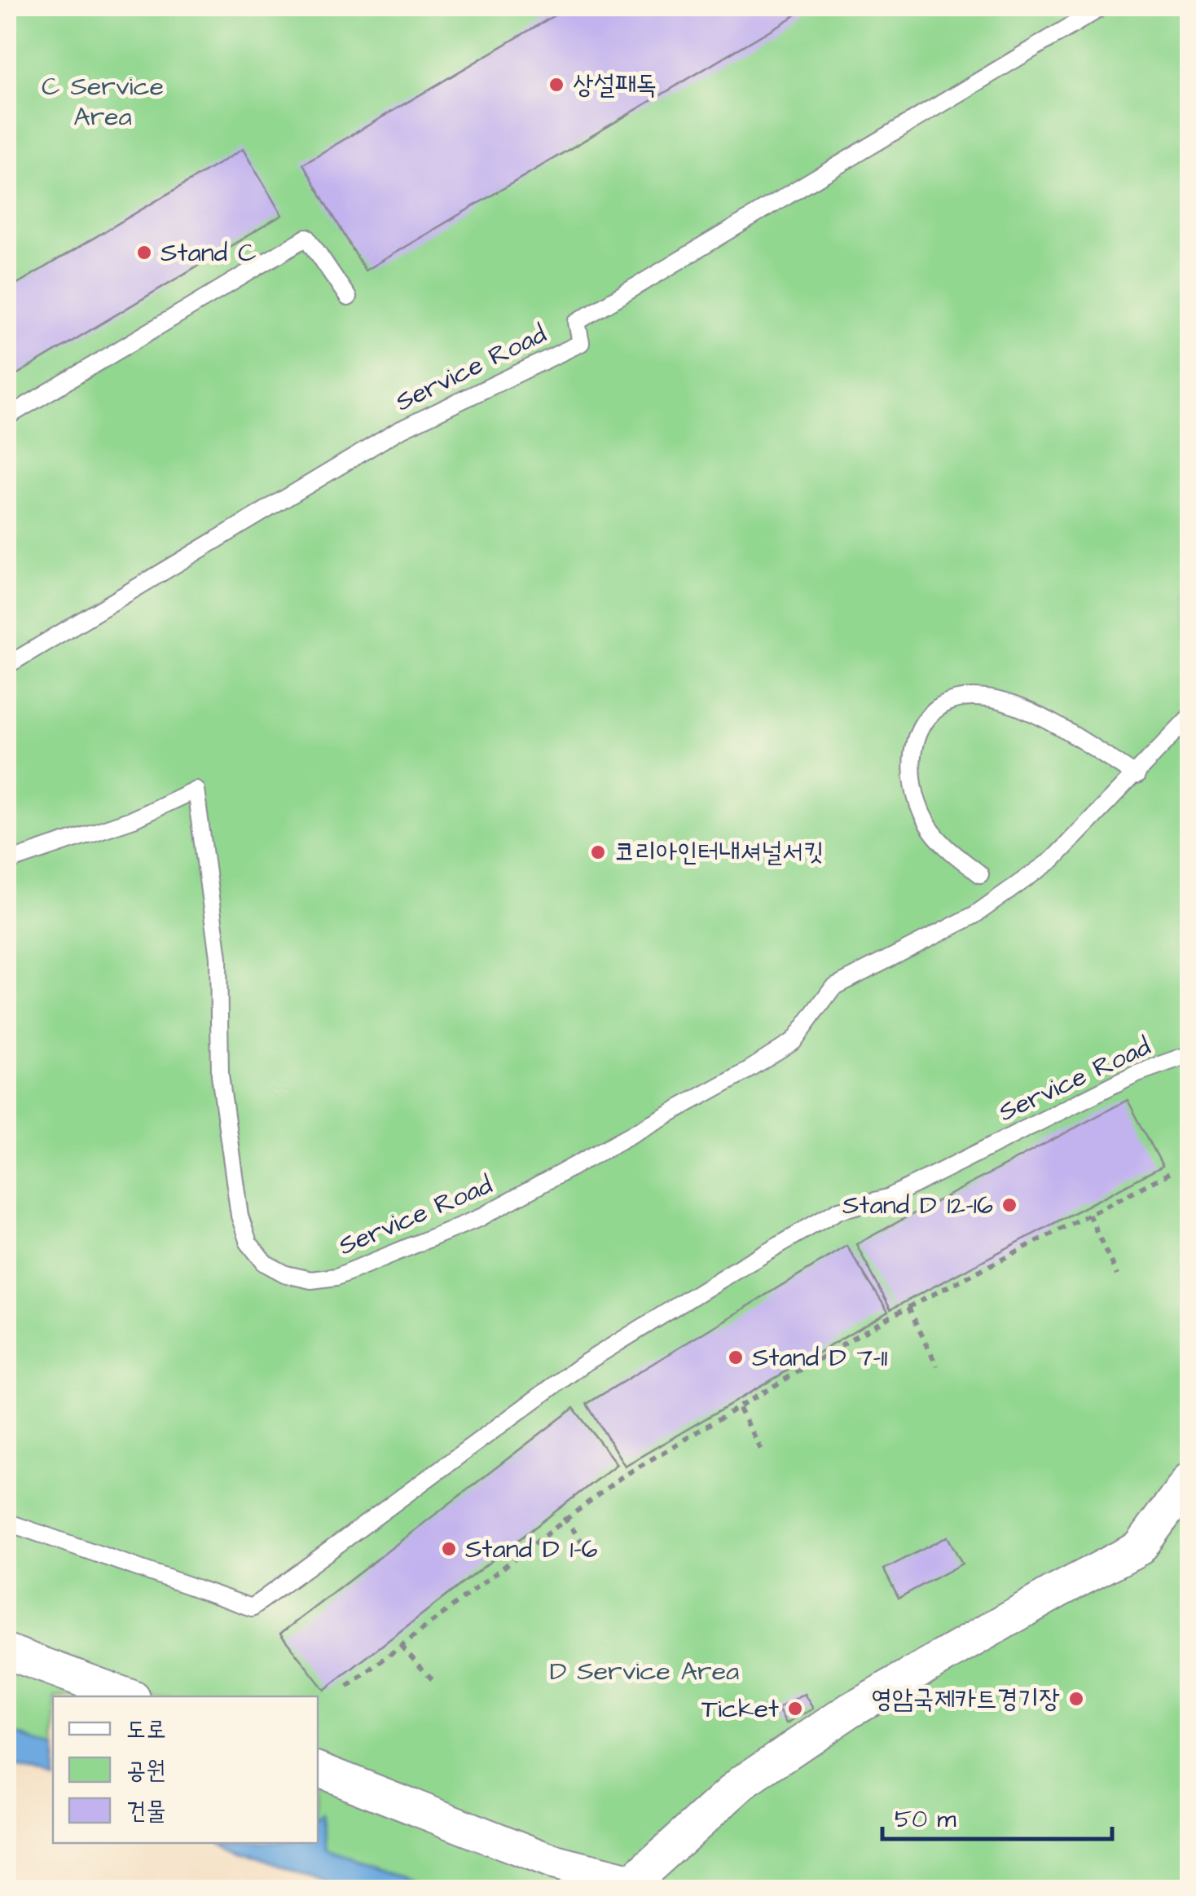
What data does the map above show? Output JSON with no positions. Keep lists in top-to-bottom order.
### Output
{
  "streets": {
    "lane": ["Service Road"]
  },
  "parks": ["C Service Area", "D Service Area"],
  "places": [
    "상설패독",
    "Stand C",
    "코리아인터내셔널서킷",
    "Stand D 12-16",
    "Stand D 7-11",
    "Stand D 1-6",
    "영암국제카트경기장",
    "Ticket"
  ],
  "legend": ["도로", "공원", "건물"],
  "scale_bar": "50 m"
}
